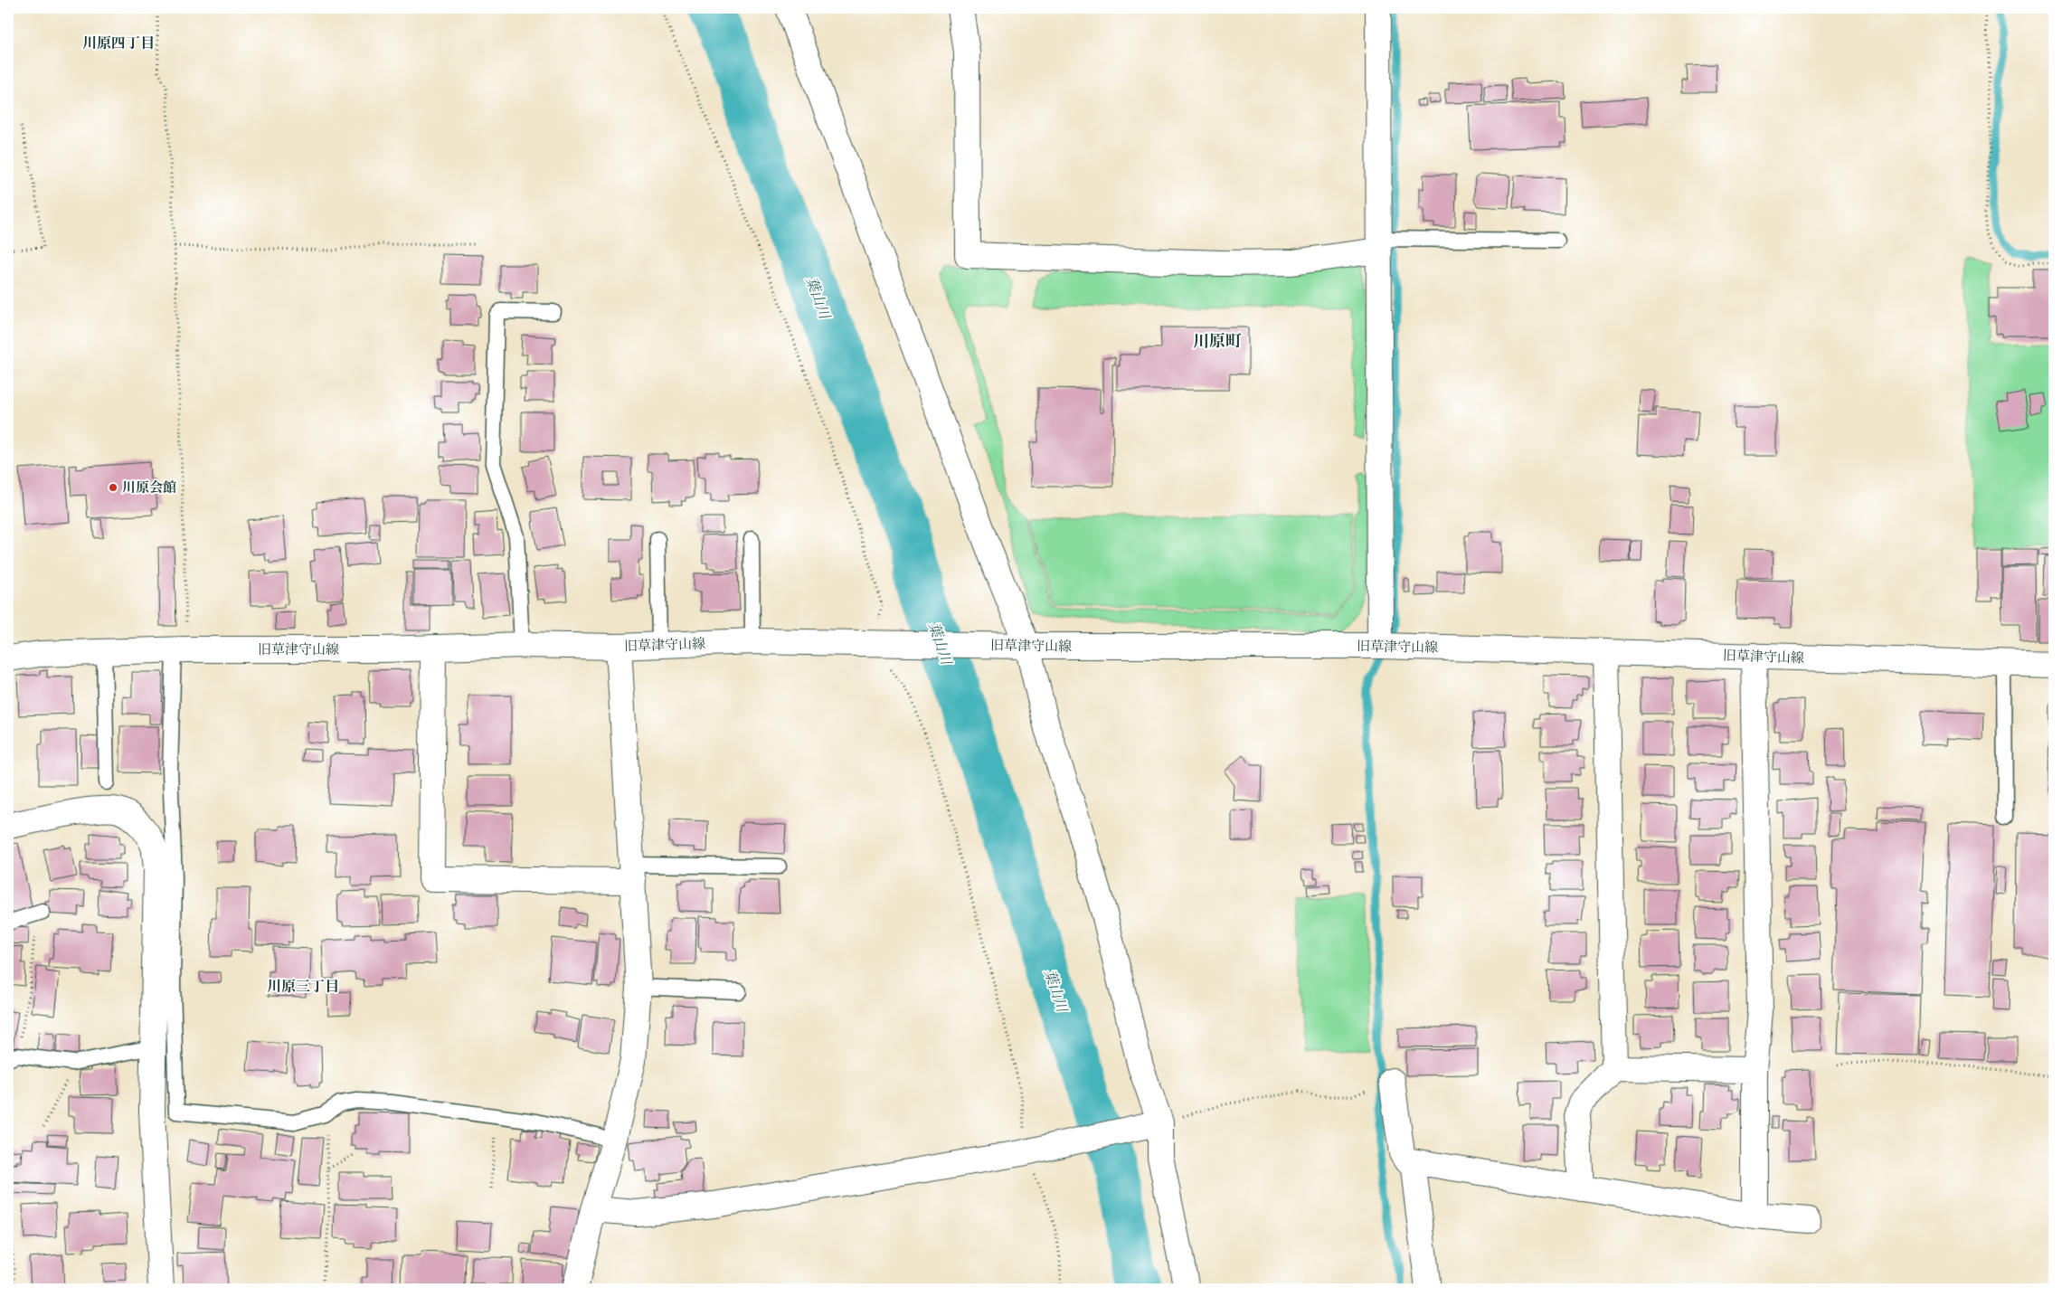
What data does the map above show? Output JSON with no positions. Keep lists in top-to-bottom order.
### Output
{
  "streets": {
    "street": ["旧草津守山線"]
  },
  "districts": ["川原四丁目", "川原町", "川原三丁目"],
  "water": ["葉山川"],
  "places": ["川原会館"]
}
